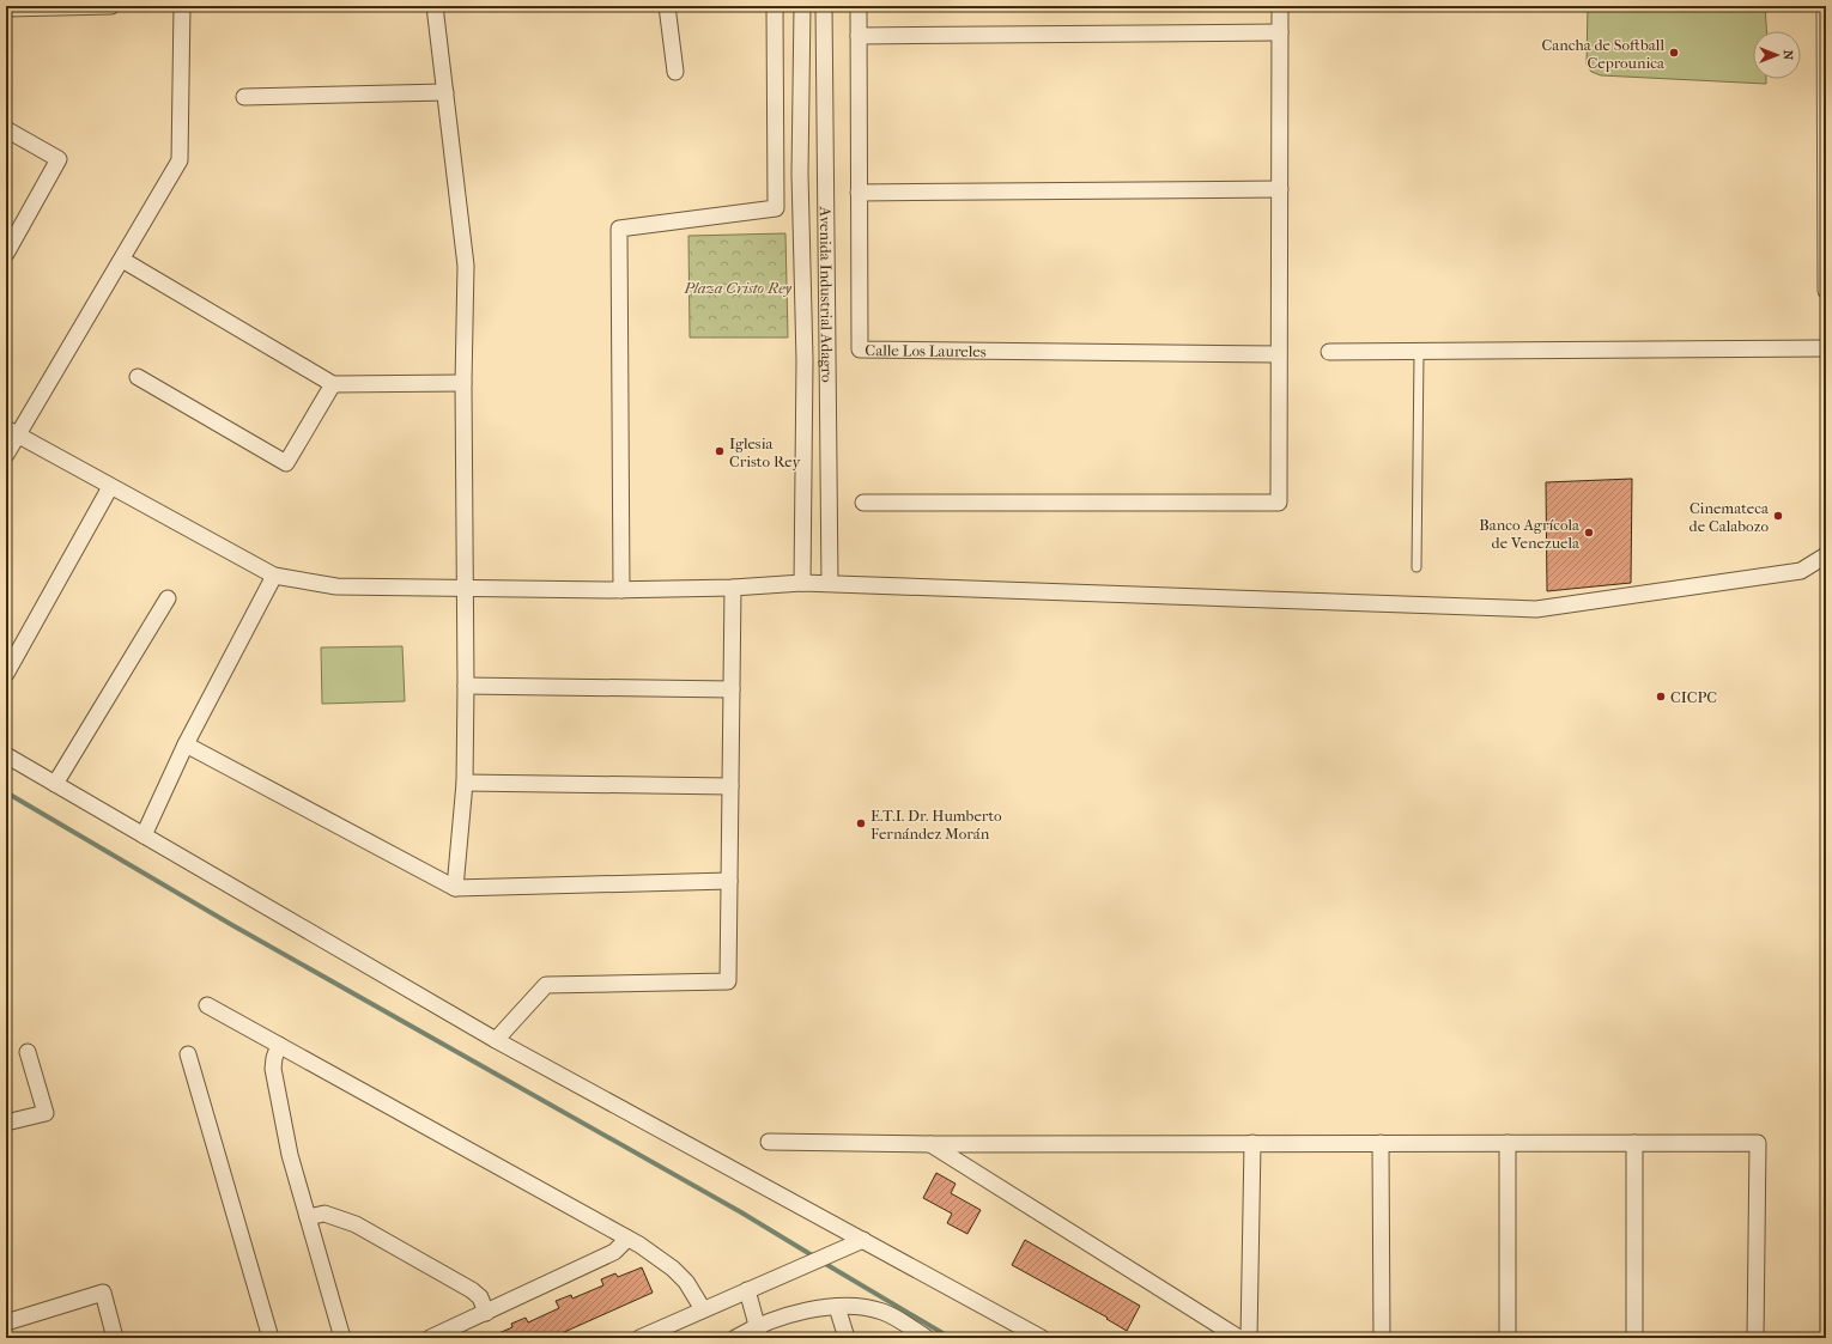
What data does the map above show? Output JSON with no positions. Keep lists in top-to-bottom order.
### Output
{
  "streets": {
    "street": ["Avenida Industrial Adagro", "Calle Los Laureles"]
  },
  "parks": ["Plaza Cristo Rey"],
  "places": [
    "Cancha de Softball Ceprounica",
    "Iglesia Cristo Rey",
    "Cinemateca de Calabozo",
    "Banco Agrícola de Venezuela",
    "CICPC",
    "E.T.I. Dr. Humberto Fernández Morán"
  ],
  "north": "right"
}
